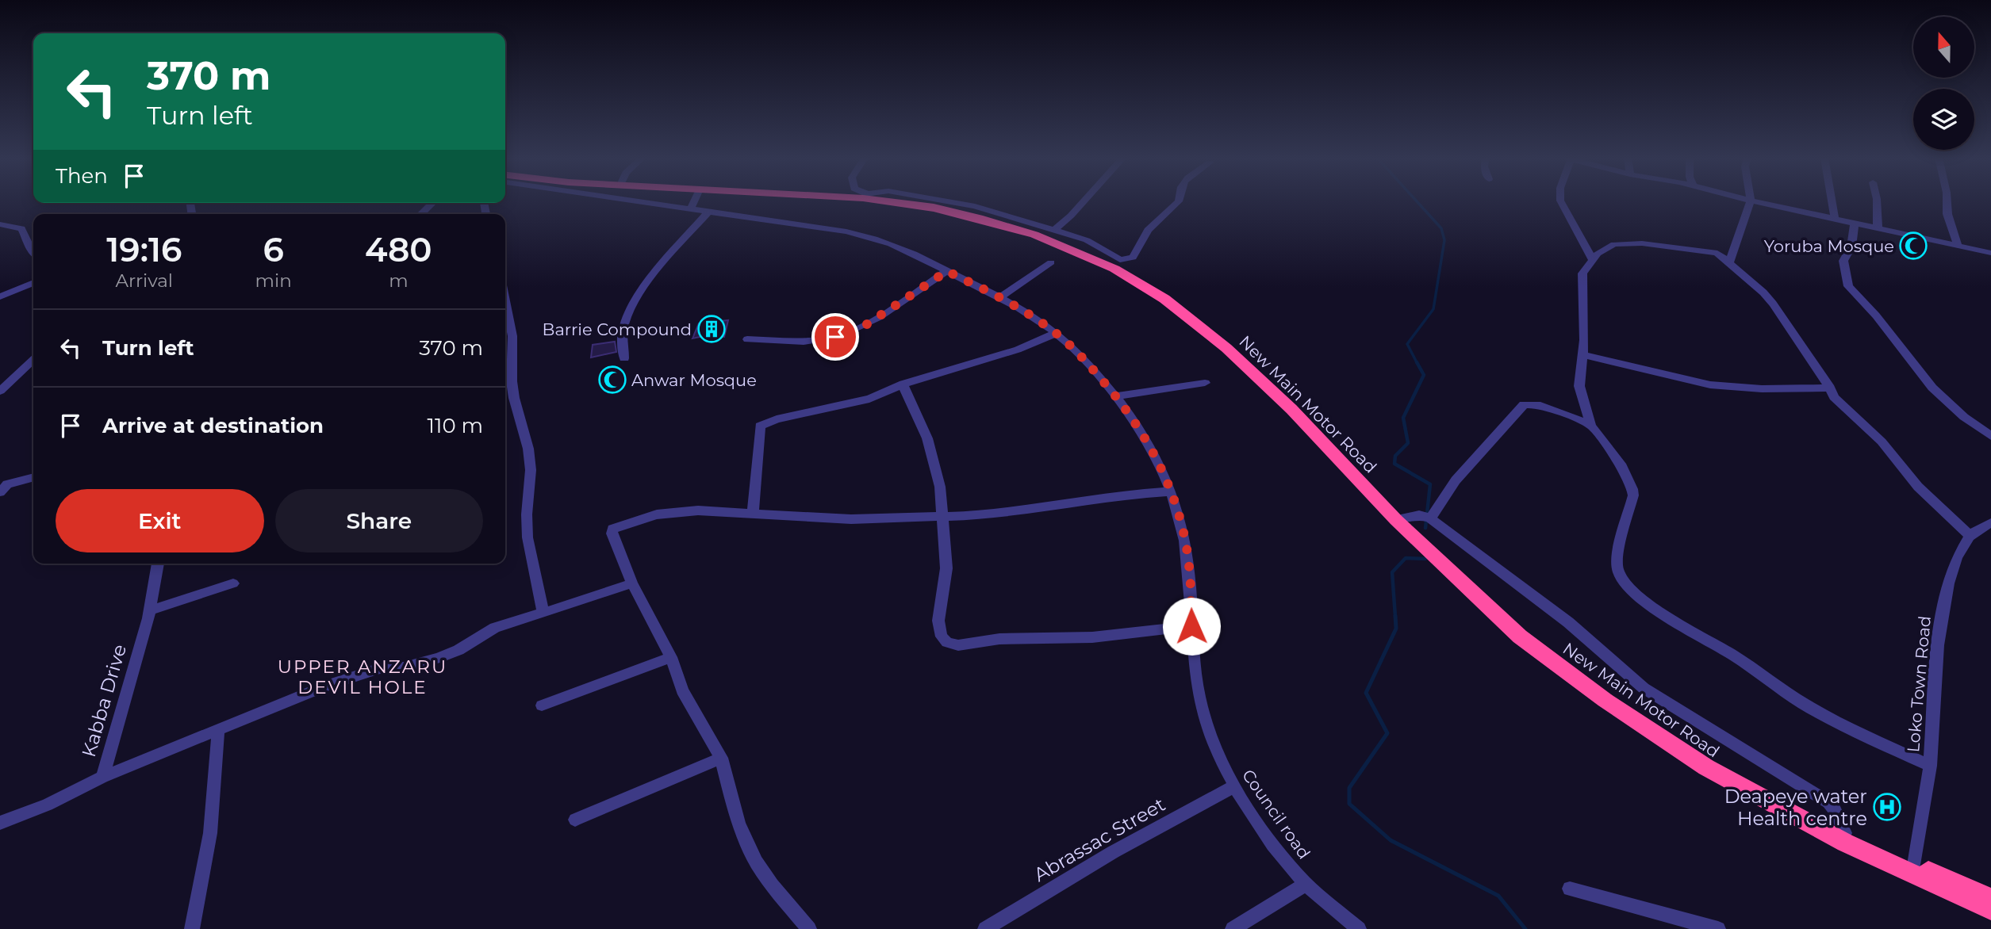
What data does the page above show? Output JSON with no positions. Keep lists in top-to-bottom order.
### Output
{
  "streets": {
    "highway": ["New Main Motor Road"],
    "street": [
      "Loko Town Road",
      "Kabba Drive",
      "Council road",
      "Abrassac Street"
    ]
  },
  "crossings": [
    ["New Main Motor Road", "Loko Town Road"],
    ["Council road", "Abrassac Street"]
  ],
  "districts": ["UPPER ANZARU DEVIL HOLE"],
  "places": {
    "mosque": ["Yoruba Mosque", "Anwar Mosque"],
    "building": ["Barrie Compound"],
    "hospital": ["Deapeye water Health centre"]
  },
  "north": "top",
  "page": {
    "turn": ["370 m", "Turn left"],
    "then": "Then",
    "eta": [
      "19:16",
      "Arrival",
      "6",
      "min",
      "480",
      "m"
    ],
    "list": [
      {
        "name": "Turn left",
        "value": "370 m"
      },
      {
        "name": "Arrive at destination",
        "value": "110 m"
      }
    ],
    "buttons": ["Exit", "Share"]
  }
}
